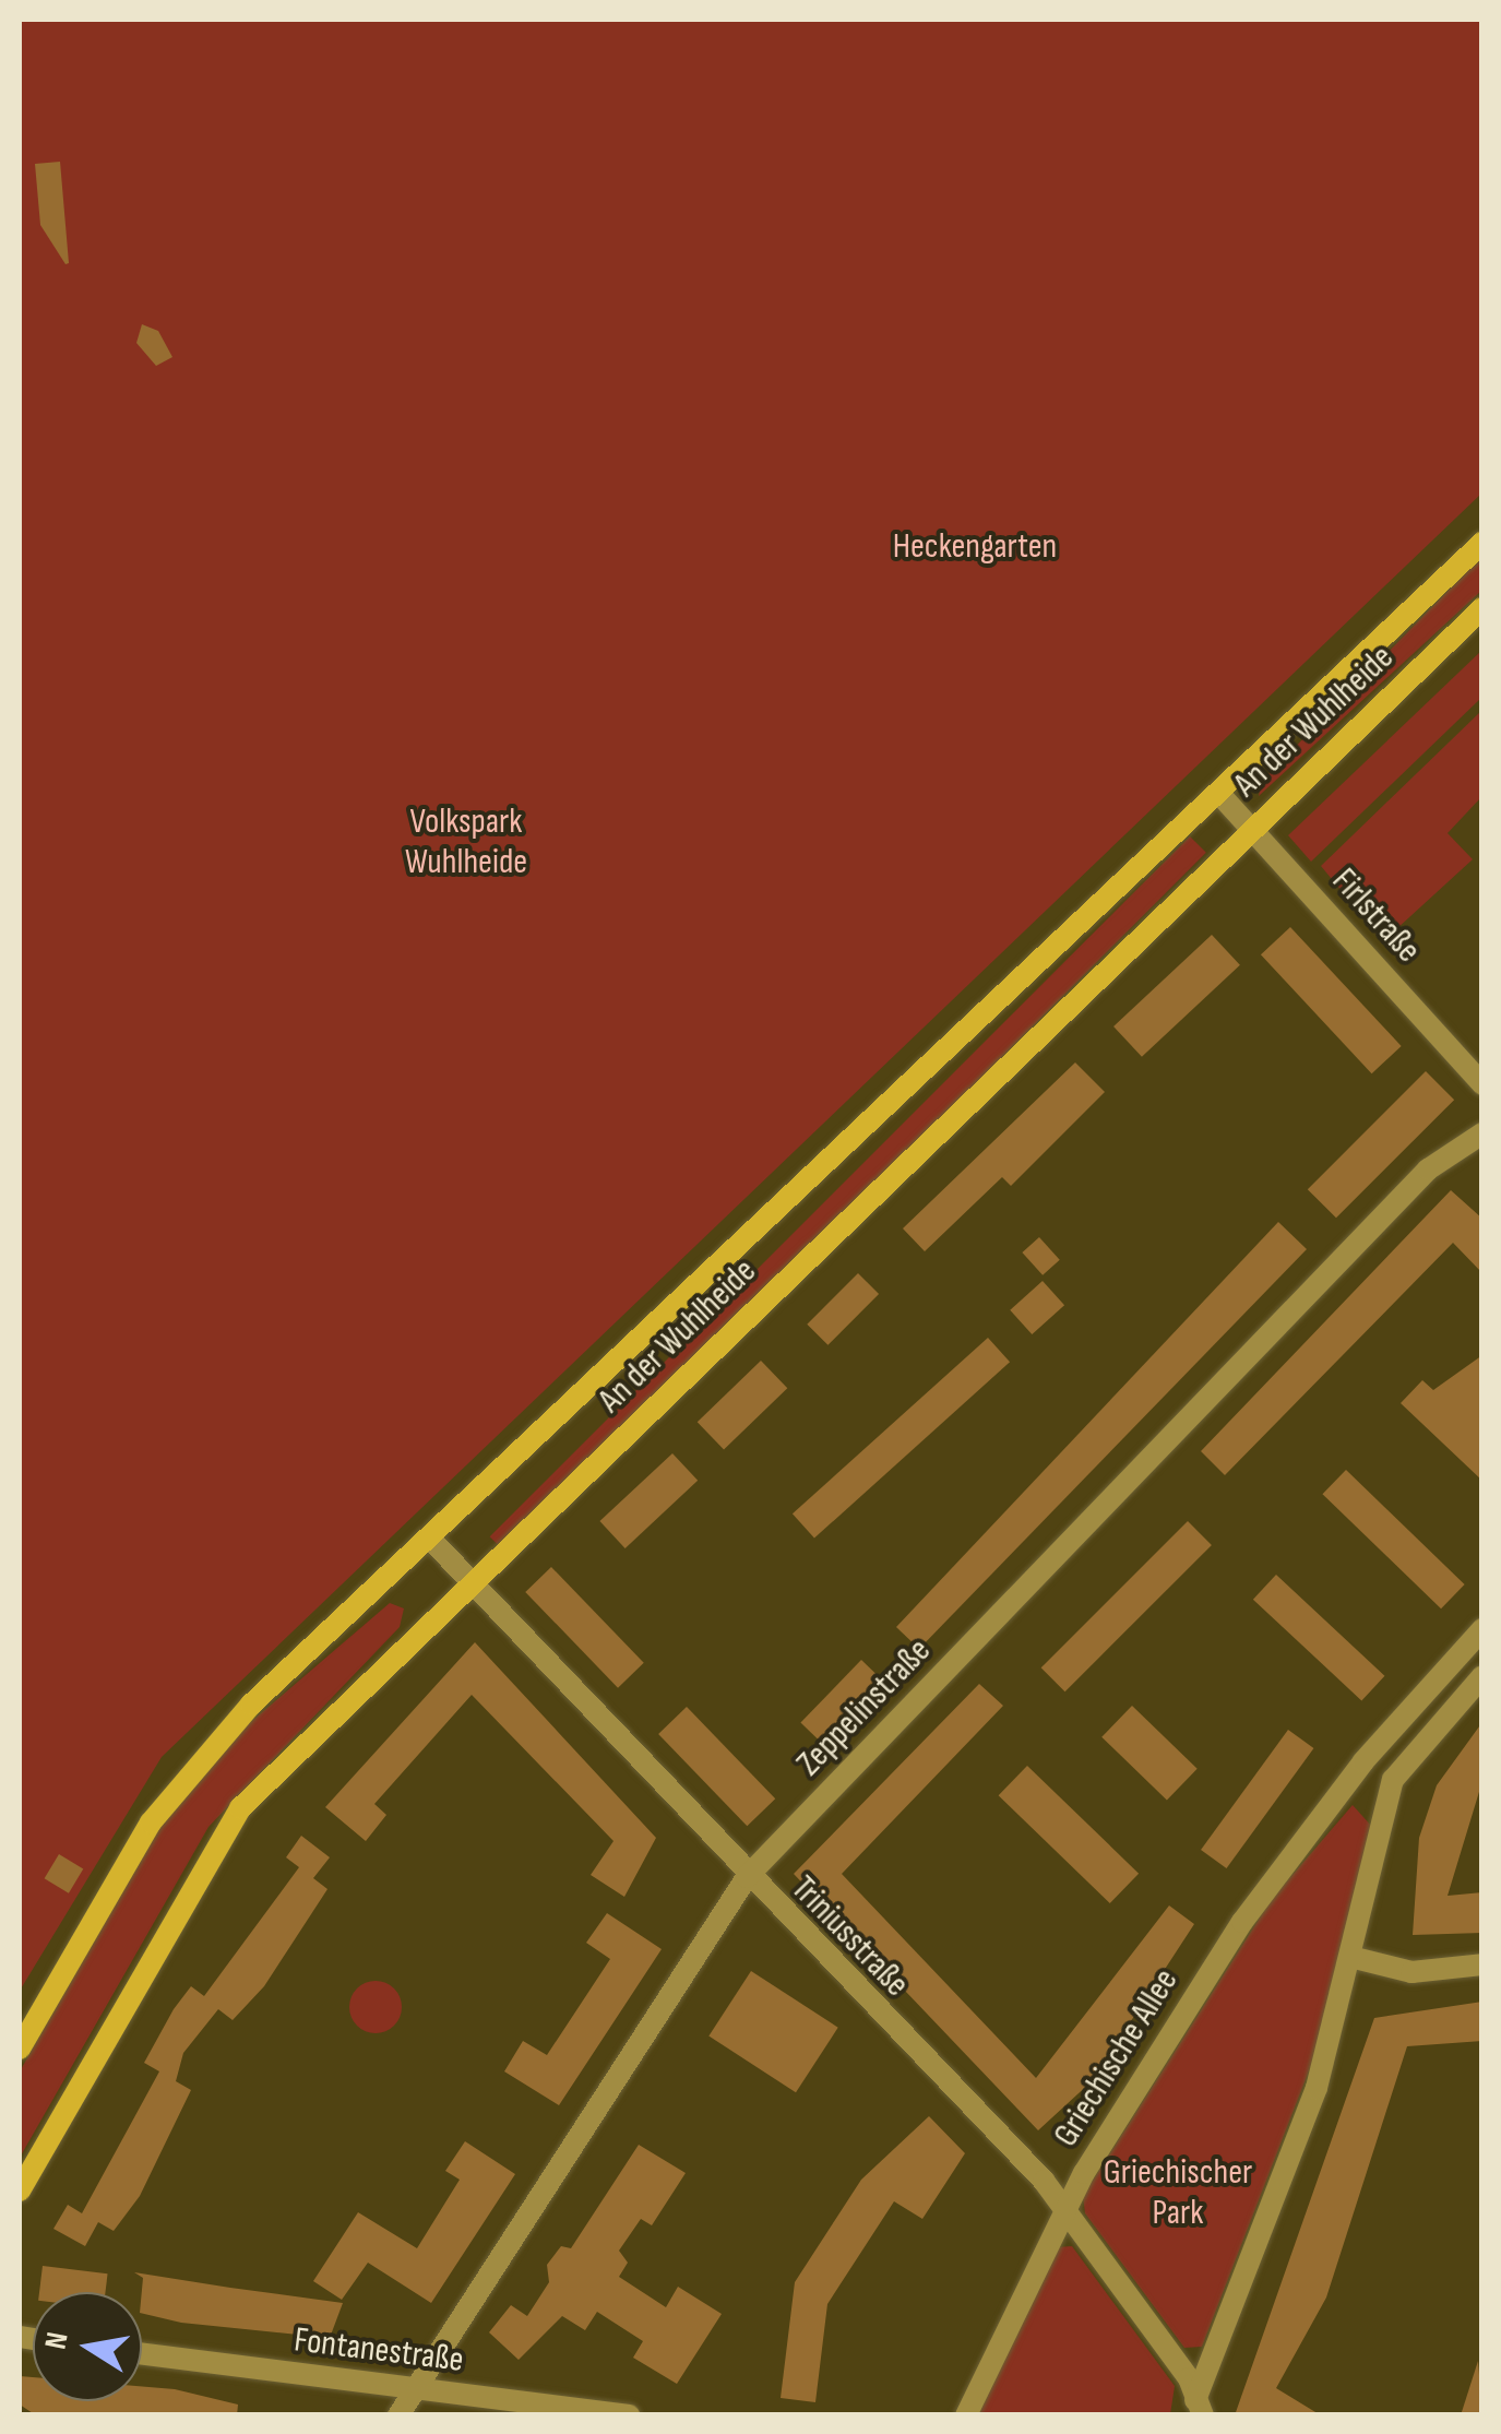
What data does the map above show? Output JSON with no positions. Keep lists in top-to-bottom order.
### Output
{
  "streets": {
    "main road": ["An der Wuhlheide"],
    "street": [
      "Firlstraße",
      "Zeppelinstraße",
      "Triniusstraße",
      "Griechische Allee",
      "Fontanestraße"
    ]
  },
  "crossings": [
    ["An der Wuhlheide", "Firlstraße"],
    ["An der Wuhlheide", "Triniusstraße"],
    ["Zeppelinstraße", "Triniusstraße"],
    ["Zeppelinstraße", "Fontanestraße"],
    ["Triniusstraße", "Griechische Allee"]
  ],
  "parks": ["Heckengarten", "Volkspark Wuhlheide", "Griechischer Park"],
  "north": "left"
}
